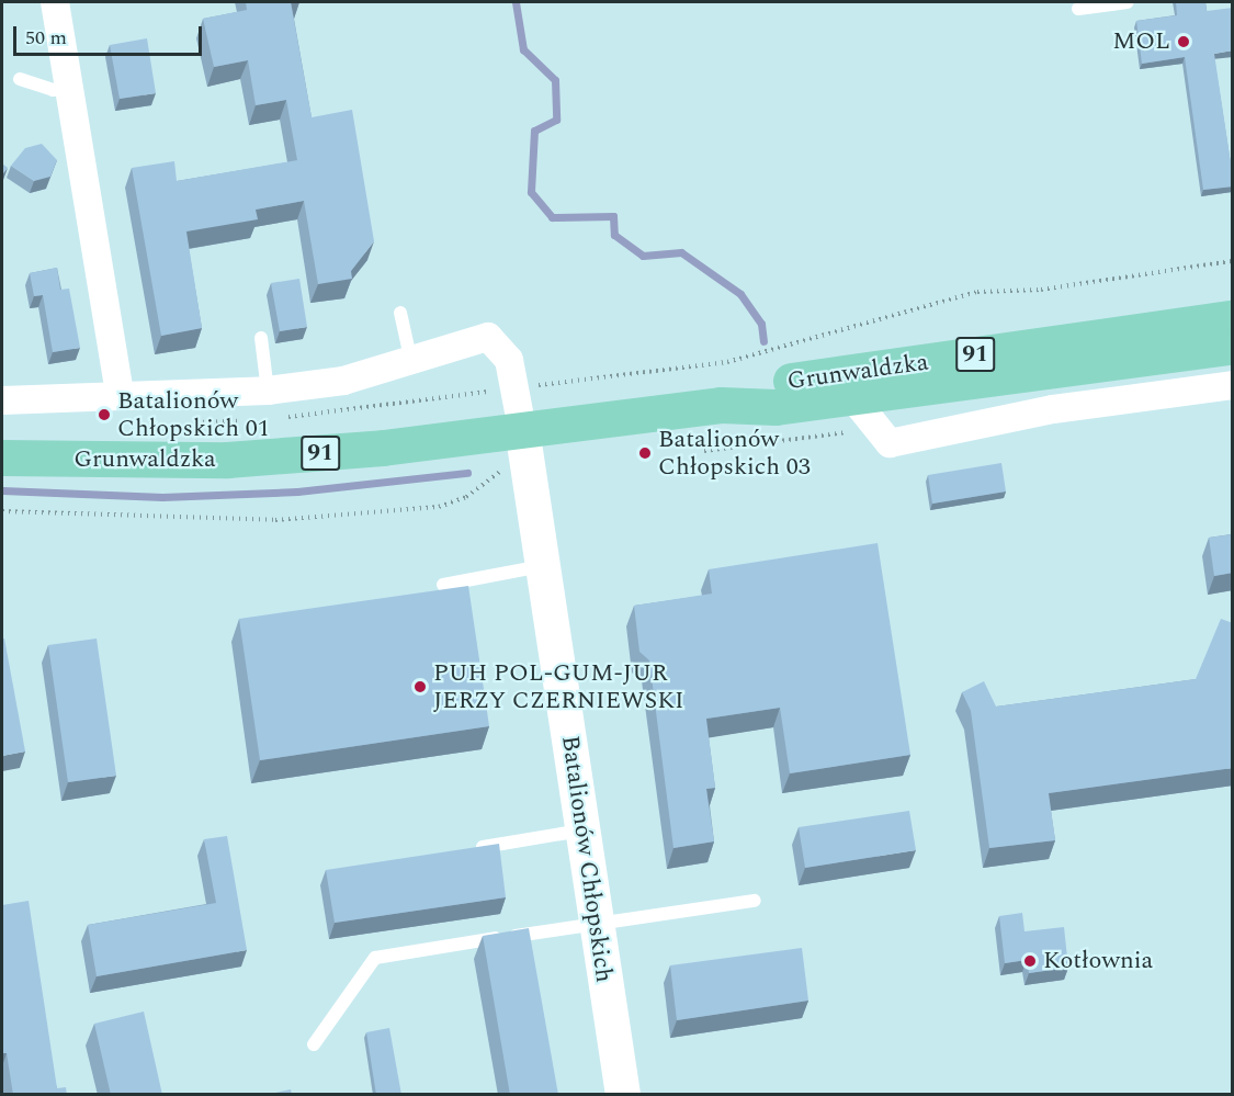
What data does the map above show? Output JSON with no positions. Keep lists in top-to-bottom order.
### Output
{
  "streets": {
    "main road": ["91", "Grunwaldzka"],
    "street": ["Batalionów Chłopskich"]
  },
  "crossings": [
    ["Grunwaldzka", "Batalionów Chłopskich"]
  ],
  "places": [
    "MOL",
    "Batalionów Chłopskich 01",
    "Batalionów Chłopskich 03",
    "PUH POL-GUM-JUR JERZY CZERNIEWSKI",
    "Kotłownia"
  ],
  "scale_bar": "50 m"
}
